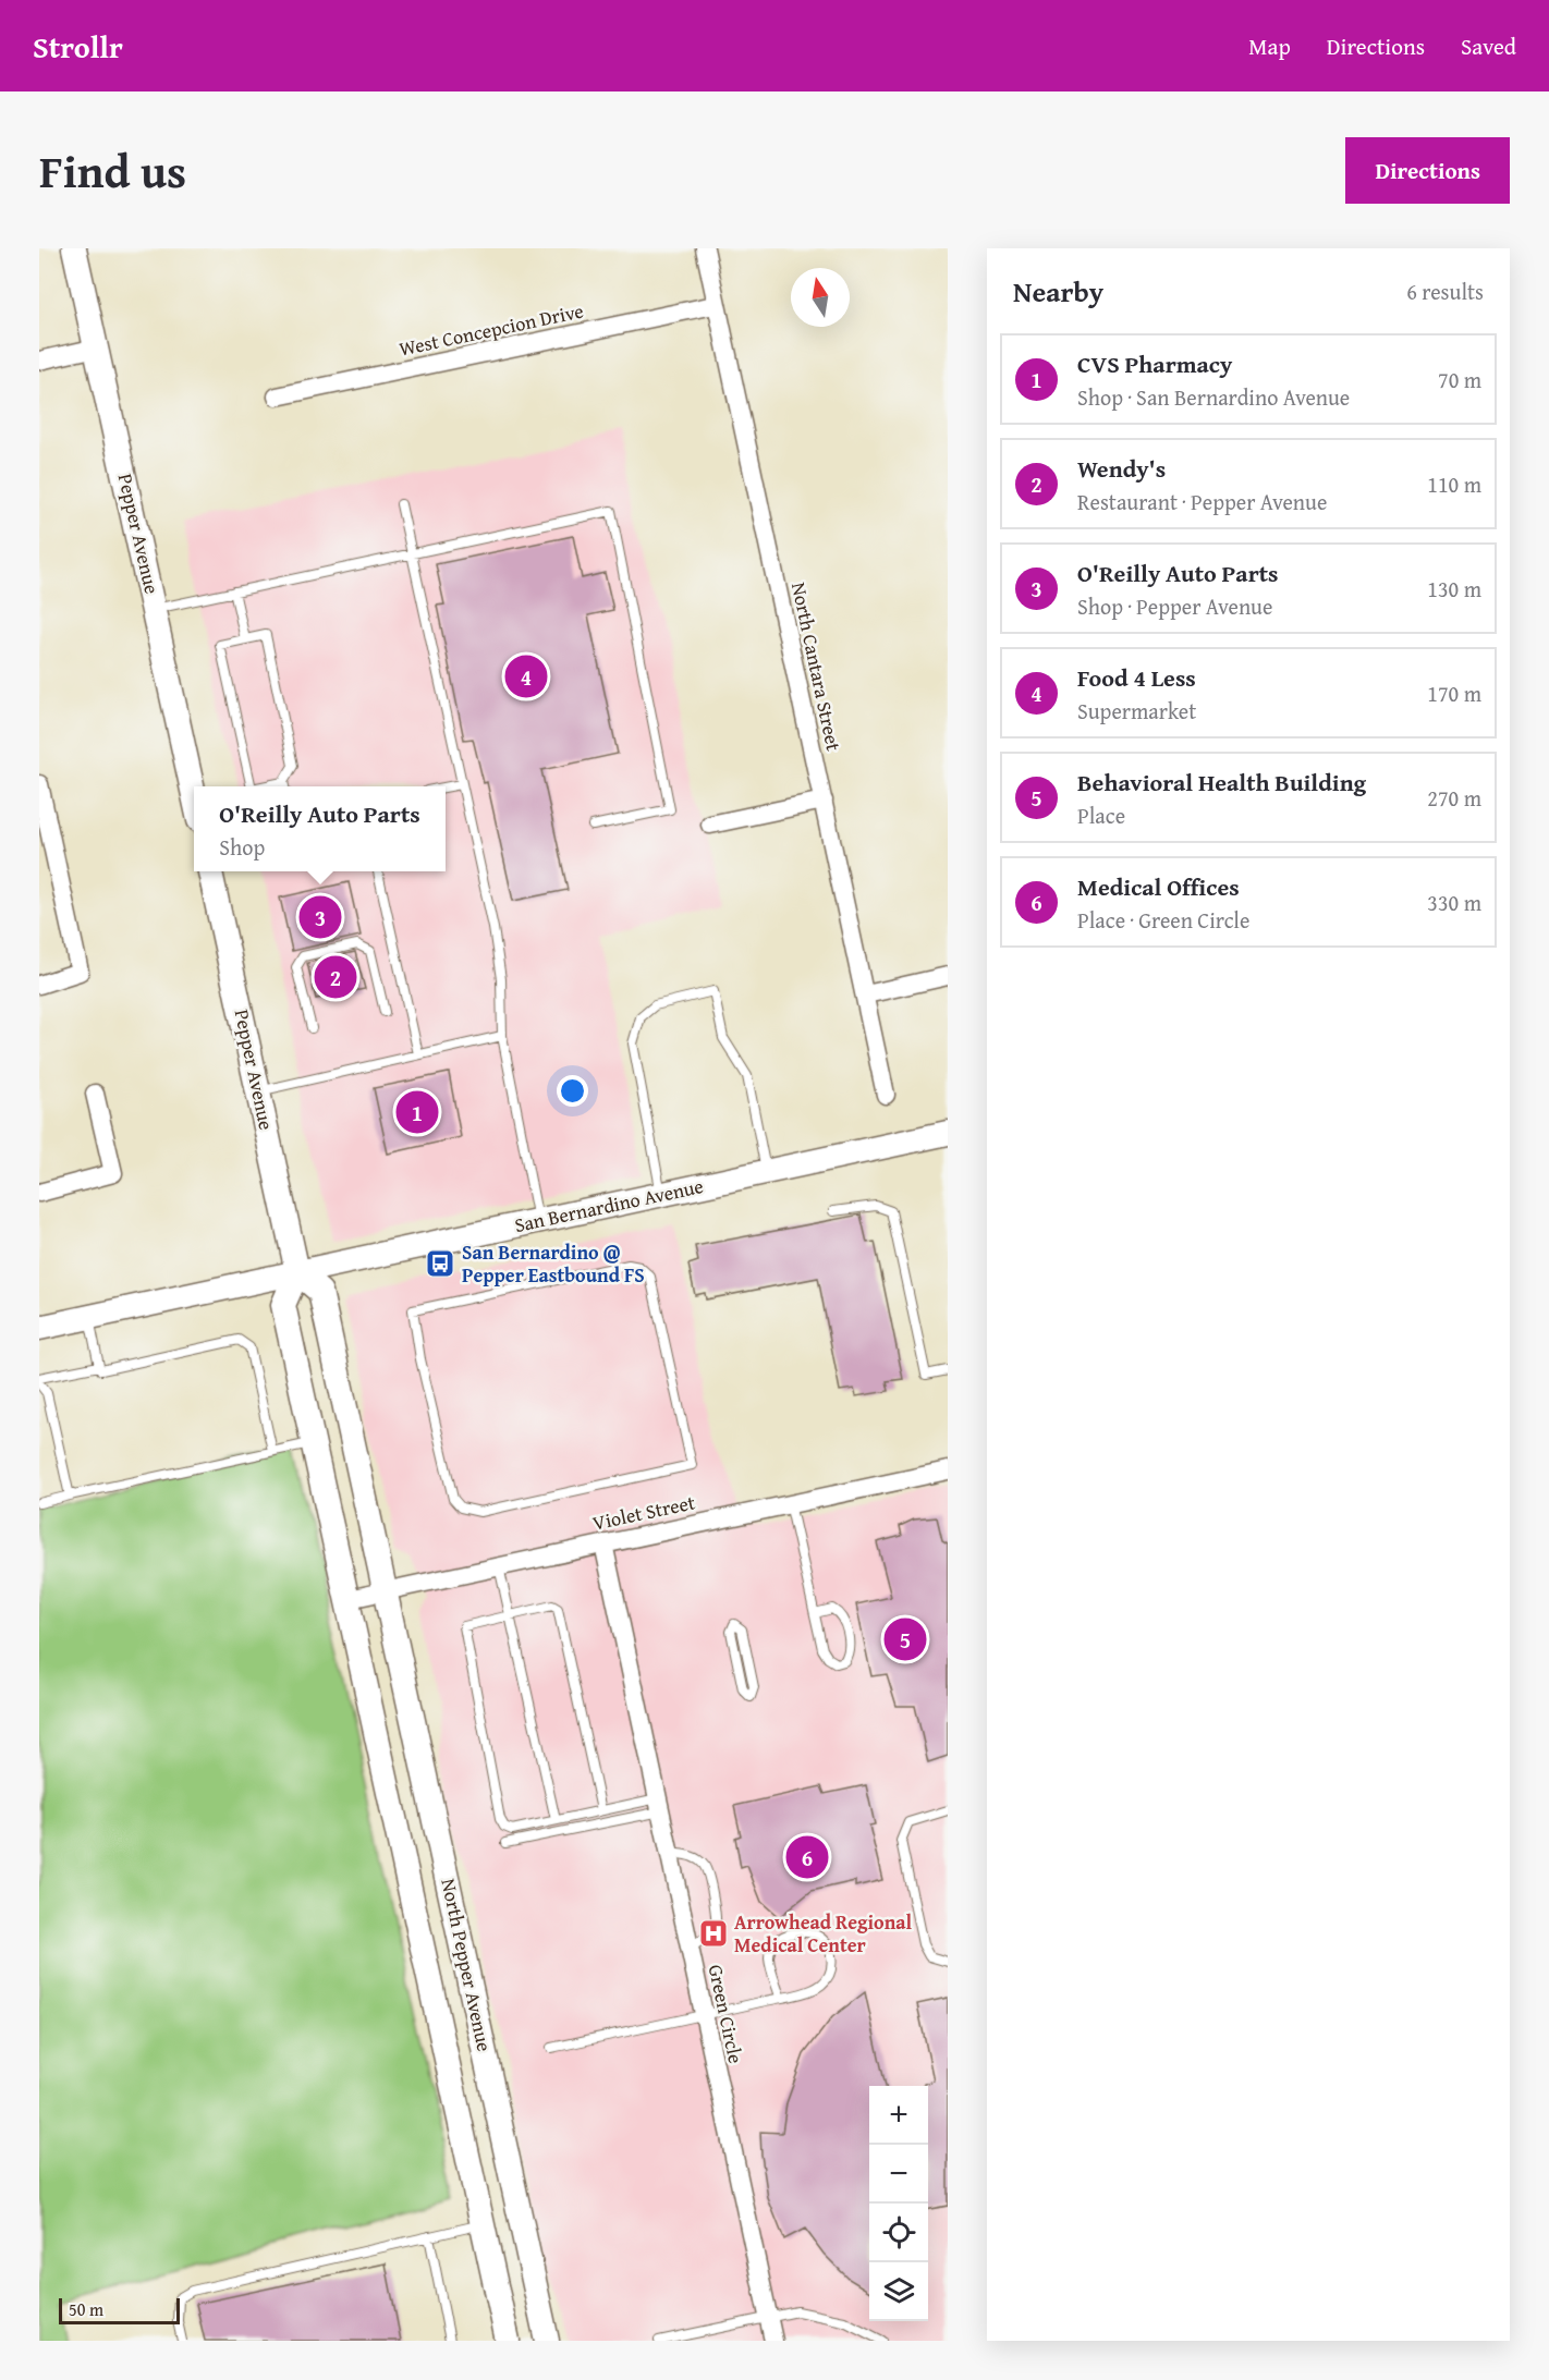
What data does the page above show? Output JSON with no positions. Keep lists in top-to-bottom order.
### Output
{
  "streets": {
    "main road": ["Pepper Avenue", "San Bernardino Avenue", "North Pepper Avenue"],
    "street": [
      "West Concepcion Drive",
      "North Cantara Street",
      "Violet Street",
      "Green Circle"
    ]
  },
  "crossings": [
    ["West Concepcion Drive", "North Cantara Street"],
    ["Pepper Avenue", "San Bernardino Avenue"],
    ["Violet Street", "North Pepper Avenue"],
    ["Violet Street", "Green Circle"]
  ],
  "places": {
    "bus stop": ["San Bernardino @ Pepper Eastbound FS"],
    "hospital": ["Arrowhead Regional Medical Center"]
  },
  "scale_bar": "50 m",
  "north": "top",
  "page": {
    "header": "Strollr",
    "nav": ["Map", "Directions", "Saved"],
    "title": "Find us",
    "buttons": "Directions",
    "heading": ["Nearby", "6 results"],
    "list": [
      {
        "mark": "1",
        "name": "CVS Pharmacy",
        "note": "Shop · San Bernardino Avenue",
        "value": "70 m"
      },
      {
        "mark": "2",
        "name": "Wendy's",
        "note": "Restaurant · Pepper Avenue",
        "value": "110 m"
      },
      {
        "mark": "3",
        "name": "O'Reilly Auto Parts",
        "note": "Shop · Pepper Avenue",
        "value": "130 m"
      },
      {
        "mark": "4",
        "name": "Food 4 Less",
        "note": "Supermarket",
        "value": "170 m"
      },
      {
        "mark": "5",
        "name": "Behavioral Health Building",
        "note": "Place",
        "value": "270 m"
      },
      {
        "mark": "6",
        "name": "Medical Offices",
        "note": "Place · Green Circle",
        "value": "330 m"
      }
    ],
    "pins": [
      "4",
      "3",
      "2",
      "1",
      "5",
      "6"
    ],
    "popup": ["O'Reilly Auto Parts", "Shop"],
    "map_buttons": ["+", "−"],
    "scale": "50 m"
  }
}
